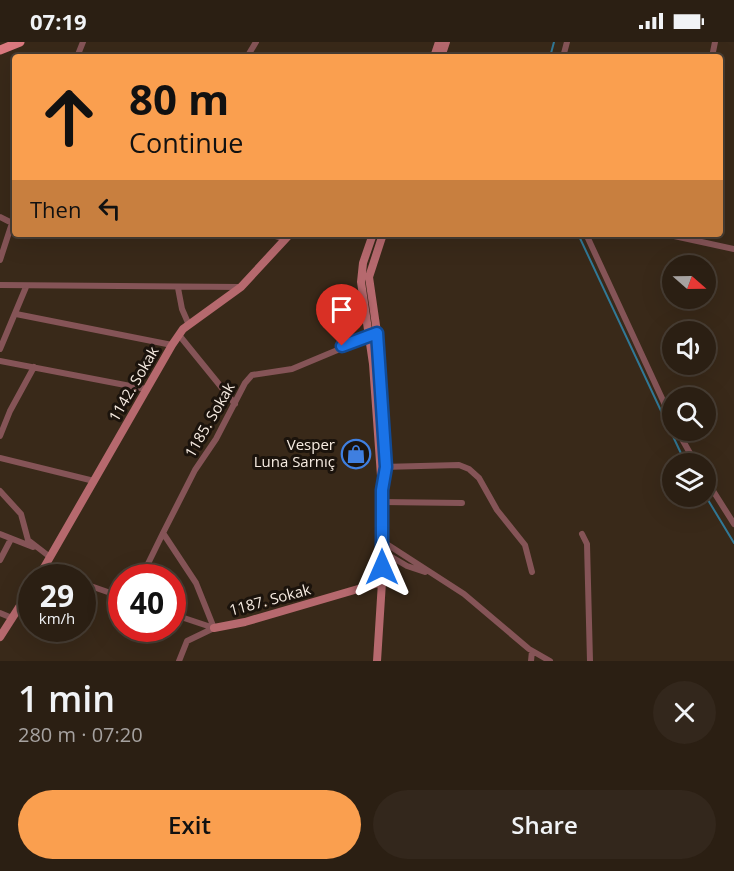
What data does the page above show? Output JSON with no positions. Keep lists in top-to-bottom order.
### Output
{
  "streets": {
    "street": ["1142. Sokak", "1185. Sokak", "1187. Sokak"]
  },
  "places": {
    "shop": ["Vesper Luna Sarnıç"]
  },
  "north": "right",
  "page": {
    "status": "07:19",
    "turn": ["80 m", "Continue"],
    "then": "Then",
    "speed": "29 km/h",
    "limit": "40",
    "heading": ["1 min", "280 m · 07:20"],
    "buttons": ["Exit", "Share"]
  }
}
